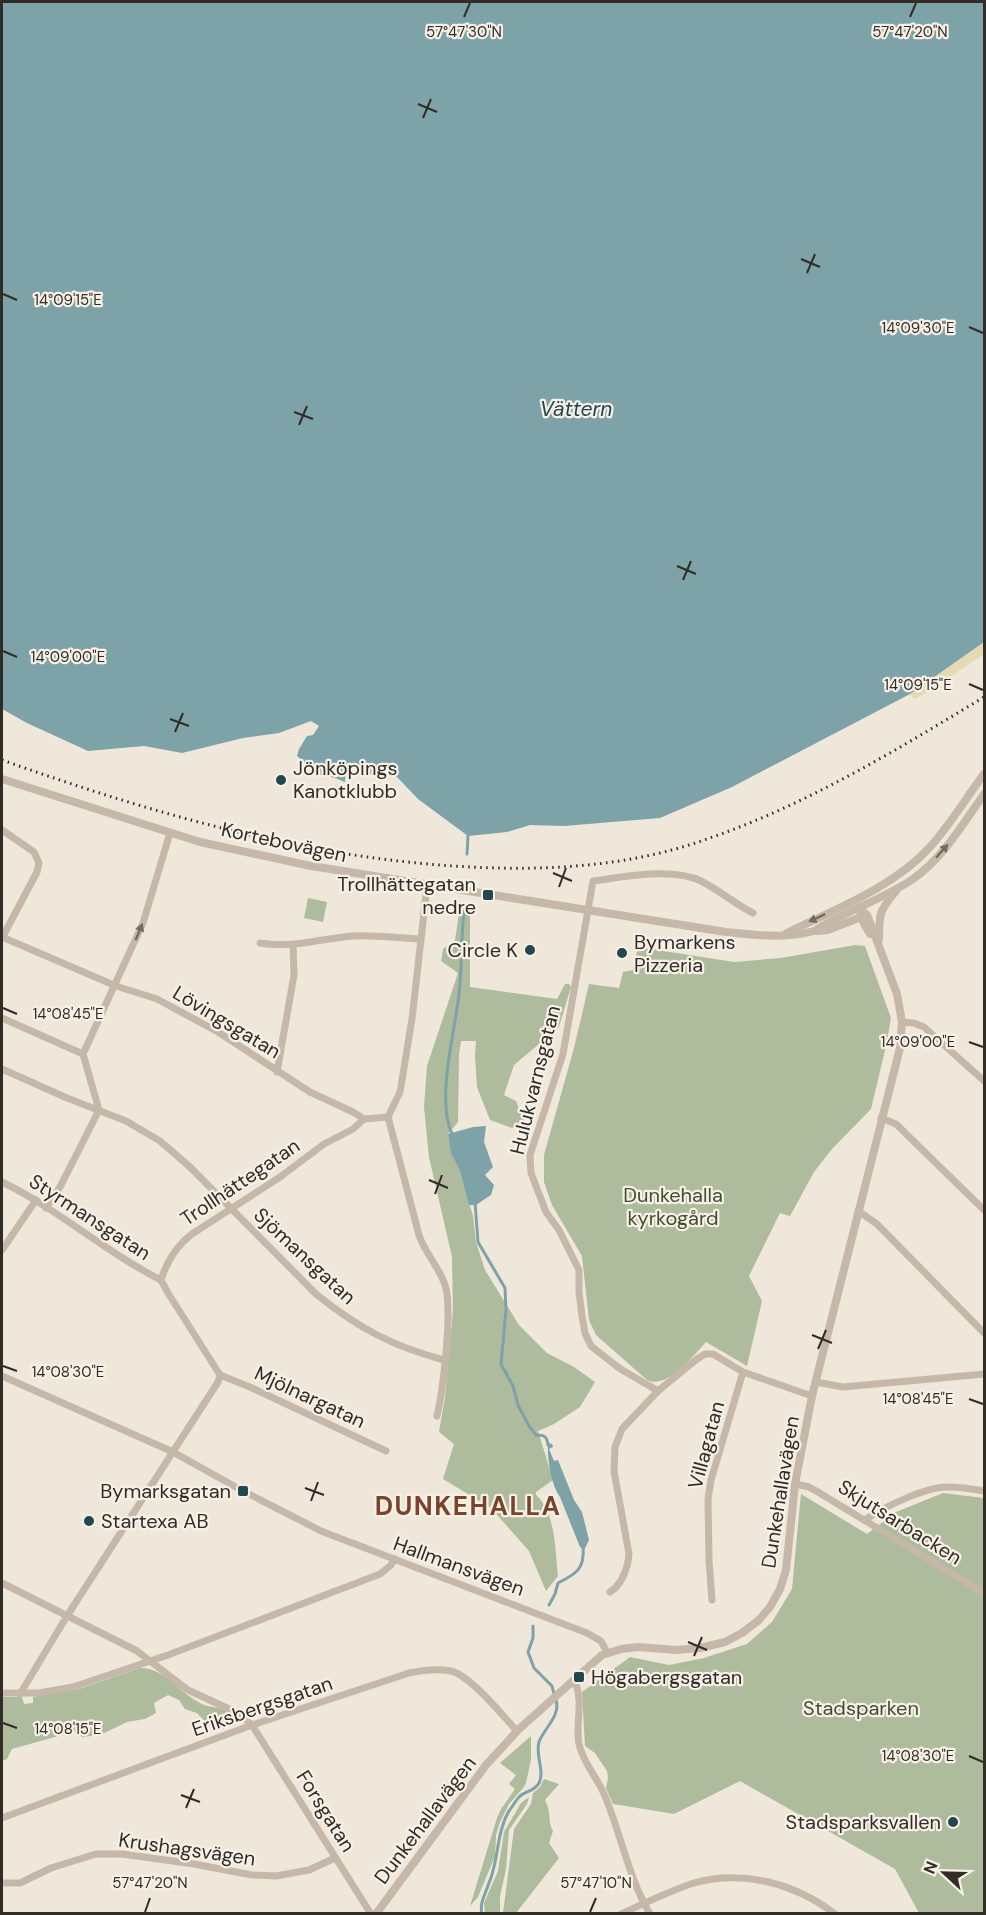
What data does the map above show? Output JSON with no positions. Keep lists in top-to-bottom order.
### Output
{
  "streets": {
    "street": [
      "Kortebovägen",
      "Lövingsgatan",
      "Hulukvarnsgatan",
      "Trollhättegatan",
      "Styrmansgatan",
      "Sjömansgatan",
      "Mjölnargatan",
      "Villagatan",
      "Dunkehallavägen",
      "Skjutsarbacken",
      "Hallmansvägen",
      "Eriksbergsgatan",
      "Forsgatan",
      "Krushagsvägen"
    ]
  },
  "crossings": [
    ["Kortebovägen", "Hulukvarnsgatan"],
    ["Kortebovägen", "Dunkehallavägen"],
    ["Lövingsgatan", "Trollhättegatan"],
    ["Trollhättegatan", "Styrmansgatan"],
    ["Trollhättegatan", "Sjömansgatan"],
    ["Dunkehallavägen", "Skjutsarbacken"],
    ["Dunkehallavägen", "Hallmansvägen"],
    ["Dunkehallavägen", "Eriksbergsgatan"],
    ["Eriksbergsgatan", "Forsgatan"],
    ["Forsgatan", "Krushagsvägen"]
  ],
  "districts": ["DUNKEHALLA"],
  "water": ["Vättern"],
  "parks": ["Dunkehalla kyrkogård", "Stadsparken"],
  "places": {
    "other": [
      "Jönköpings Kanotklubb",
      "Circle K",
      "Bymarkens Pizzeria",
      "Startexa AB",
      "Stadsparksvallen"
    ],
    "transit": ["Trollhättegatan nedre", "Bymarksgatan", "Högabergsgatan"]
  },
  "north": "left",
  "coordinates": [
    "57°47'30\"N",
    "57°47'20\"N",
    "14°09'15\"E",
    "14°09'30\"E",
    "14°09'00\"E",
    "14°08'45\"E",
    "14°08'30\"E",
    "14°08'15\"E",
    "57°47'10\"N"
  ]
}
